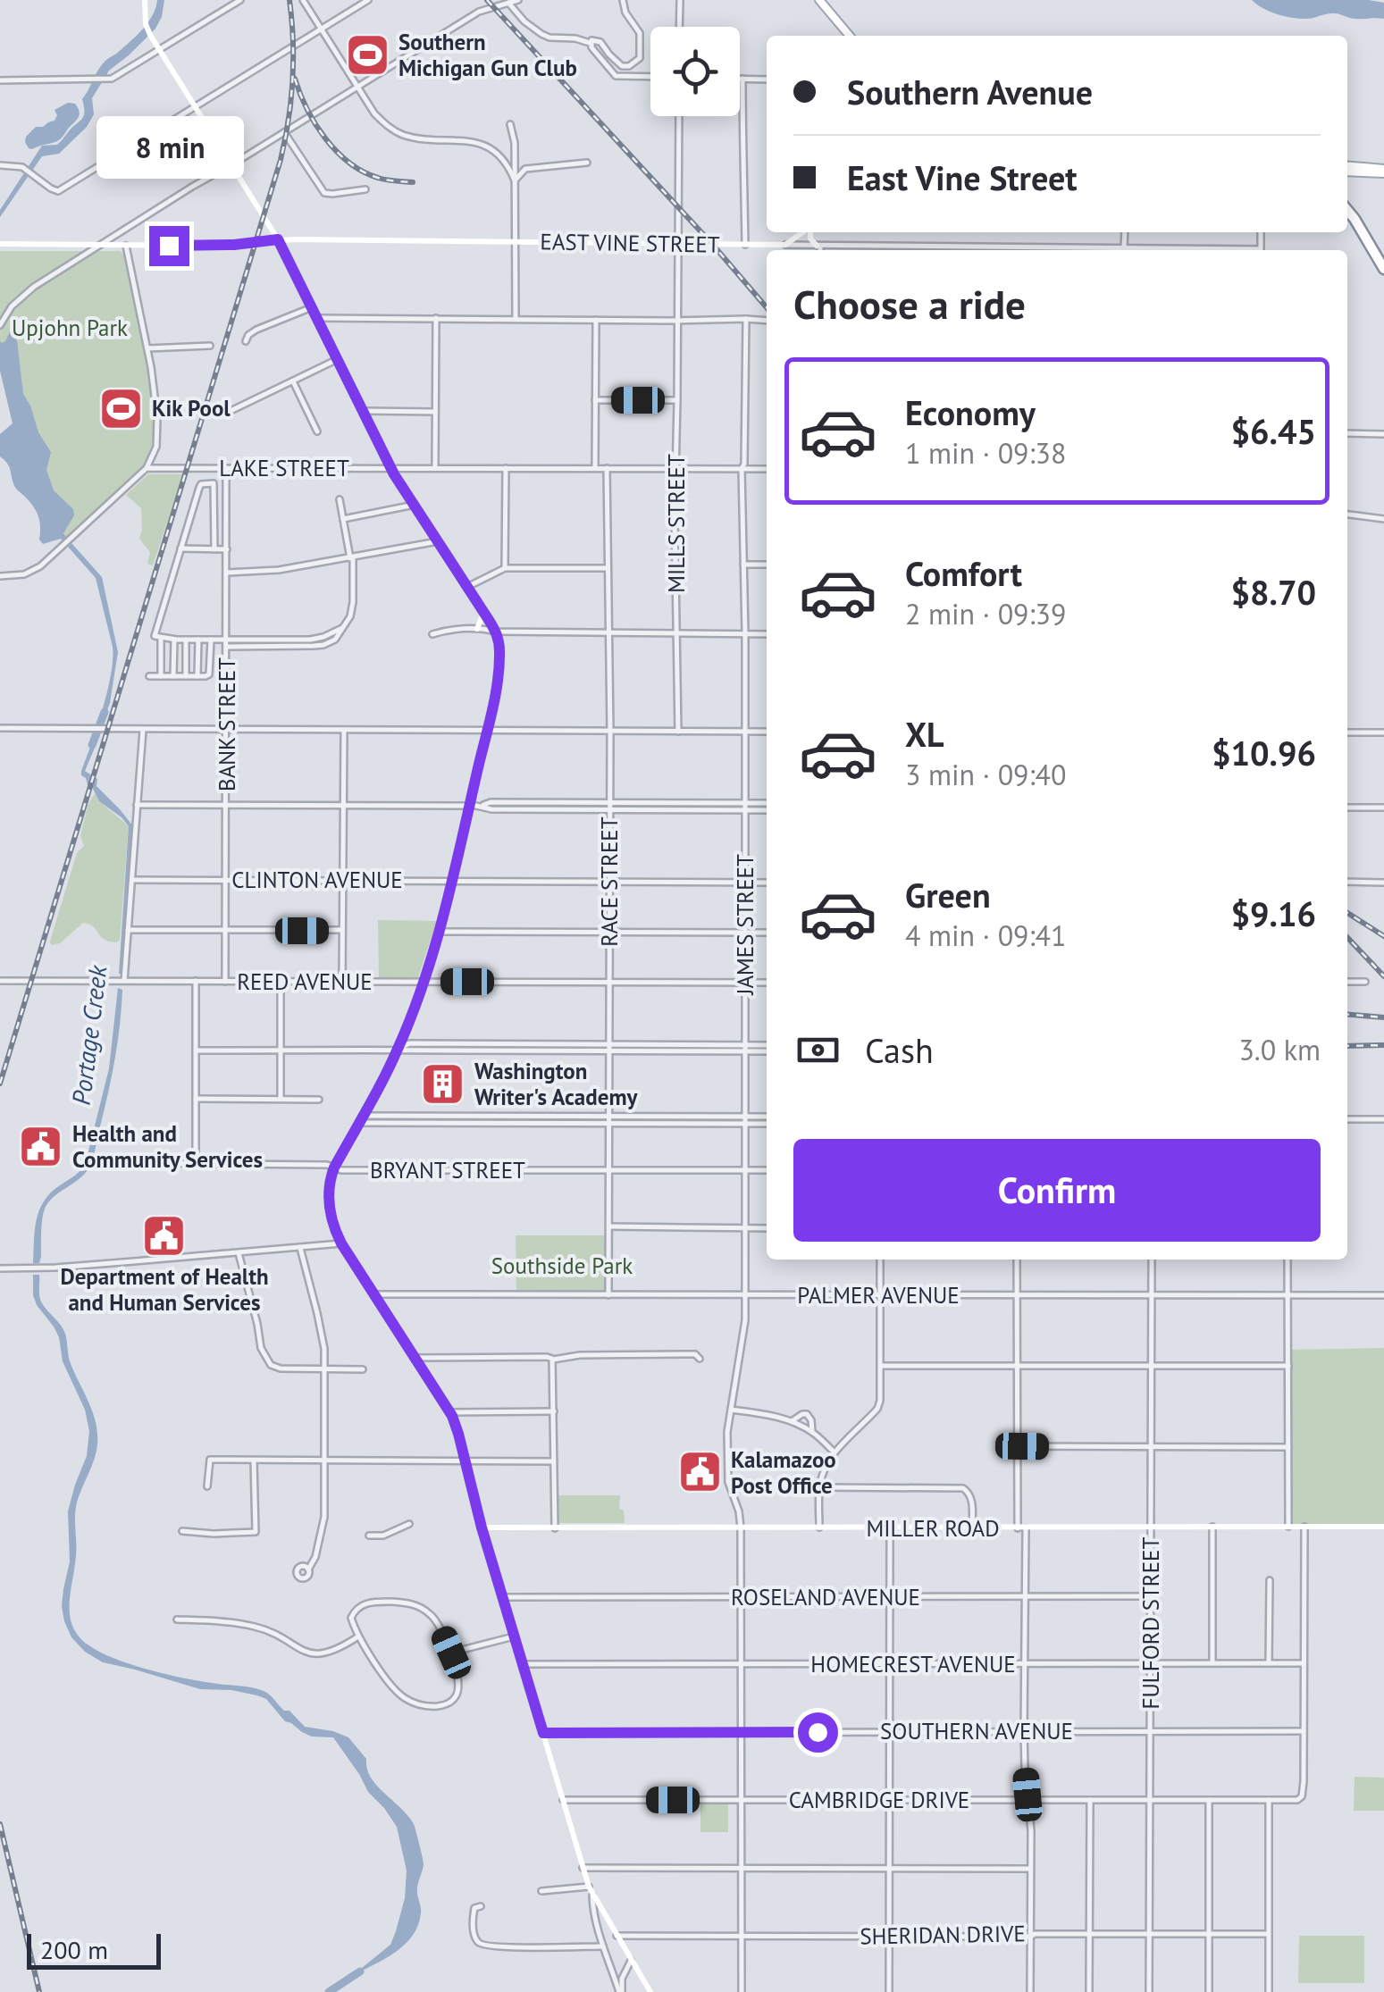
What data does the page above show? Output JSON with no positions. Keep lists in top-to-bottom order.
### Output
{
  "streets": {
    "main road": ["EAST VINE STREET", "MILLER ROAD"],
    "street": [
      "LAKE STREET",
      "MILLS STREET",
      "BANK STREET",
      "CLINTON AVENUE",
      "RACE STREET",
      "JAMES STREET",
      "REED AVENUE",
      "BRYANT STREET",
      "PALMER AVENUE",
      "ROSELAND AVENUE",
      "FULFORD STREET",
      "HOMECREST AVENUE",
      "SOUTHERN AVENUE",
      "CAMBRIDGE DRIVE",
      "SHERIDAN DRIVE"
    ]
  },
  "crossings": [
    ["EAST VINE STREET", "MILLS STREET"],
    ["LAKE STREET", "MILLS STREET"],
    ["LAKE STREET", "BANK STREET"],
    ["LAKE STREET", "RACE STREET"],
    ["LAKE STREET", "JAMES STREET"],
    ["BANK STREET", "CLINTON AVENUE"],
    ["BANK STREET", "REED AVENUE"],
    ["CLINTON AVENUE", "RACE STREET"],
    ["CLINTON AVENUE", "JAMES STREET"],
    ["RACE STREET", "REED AVENUE"],
    ["RACE STREET", "BRYANT STREET"],
    ["RACE STREET", "PALMER AVENUE"],
    ["JAMES STREET", "REED AVENUE"],
    ["JAMES STREET", "BRYANT STREET"],
    ["JAMES STREET", "PALMER AVENUE"],
    ["JAMES STREET", "MILLER ROAD"],
    ["JAMES STREET", "ROSELAND AVENUE"],
    ["JAMES STREET", "HOMECREST AVENUE"],
    ["JAMES STREET", "SOUTHERN AVENUE"],
    ["JAMES STREET", "CAMBRIDGE DRIVE"],
    ["JAMES STREET", "SHERIDAN DRIVE"],
    ["PALMER AVENUE", "FULFORD STREET"],
    ["MILLER ROAD", "FULFORD STREET"],
    ["ROSELAND AVENUE", "FULFORD STREET"],
    ["FULFORD STREET", "HOMECREST AVENUE"],
    ["FULFORD STREET", "SOUTHERN AVENUE"],
    ["FULFORD STREET", "CAMBRIDGE DRIVE"],
    ["FULFORD STREET", "SHERIDAN DRIVE"],
    ["SOUTHERN AVENUE", "CAMBRIDGE DRIVE"]
  ],
  "water": ["Portage Creek"],
  "parks": ["Upjohn Park", "Southside Park"],
  "places": {
    "sports": ["Southern Michigan Gun Club", "Kik Pool"],
    "building": ["Washington Writer's Academy"],
    "public building": ["Health and Community Services", "Department of Health and Human Services", "Kalamazoo Post Office"]
  },
  "scale_bar": "200 m",
  "page": {
    "banner": ["Southern Avenue", "East Vine Street"],
    "bubble": "8 min",
    "heading": "Choose a ride",
    "list": [
      {
        "name": "Economy",
        "note": "1 min · 09:38",
        "value": "$6.45"
      },
      {
        "name": "Comfort",
        "note": "2 min · 09:39",
        "value": "$8.70"
      },
      {
        "name": "XL",
        "note": "3 min · 09:40",
        "value": "$10.96"
      },
      {
        "name": "Green",
        "note": "4 min · 09:41",
        "value": "$9.16"
      }
    ],
    "pay": ["Cash", "3.0 km"],
    "buttons": "Confirm",
    "scale": "200 m"
  }
}
